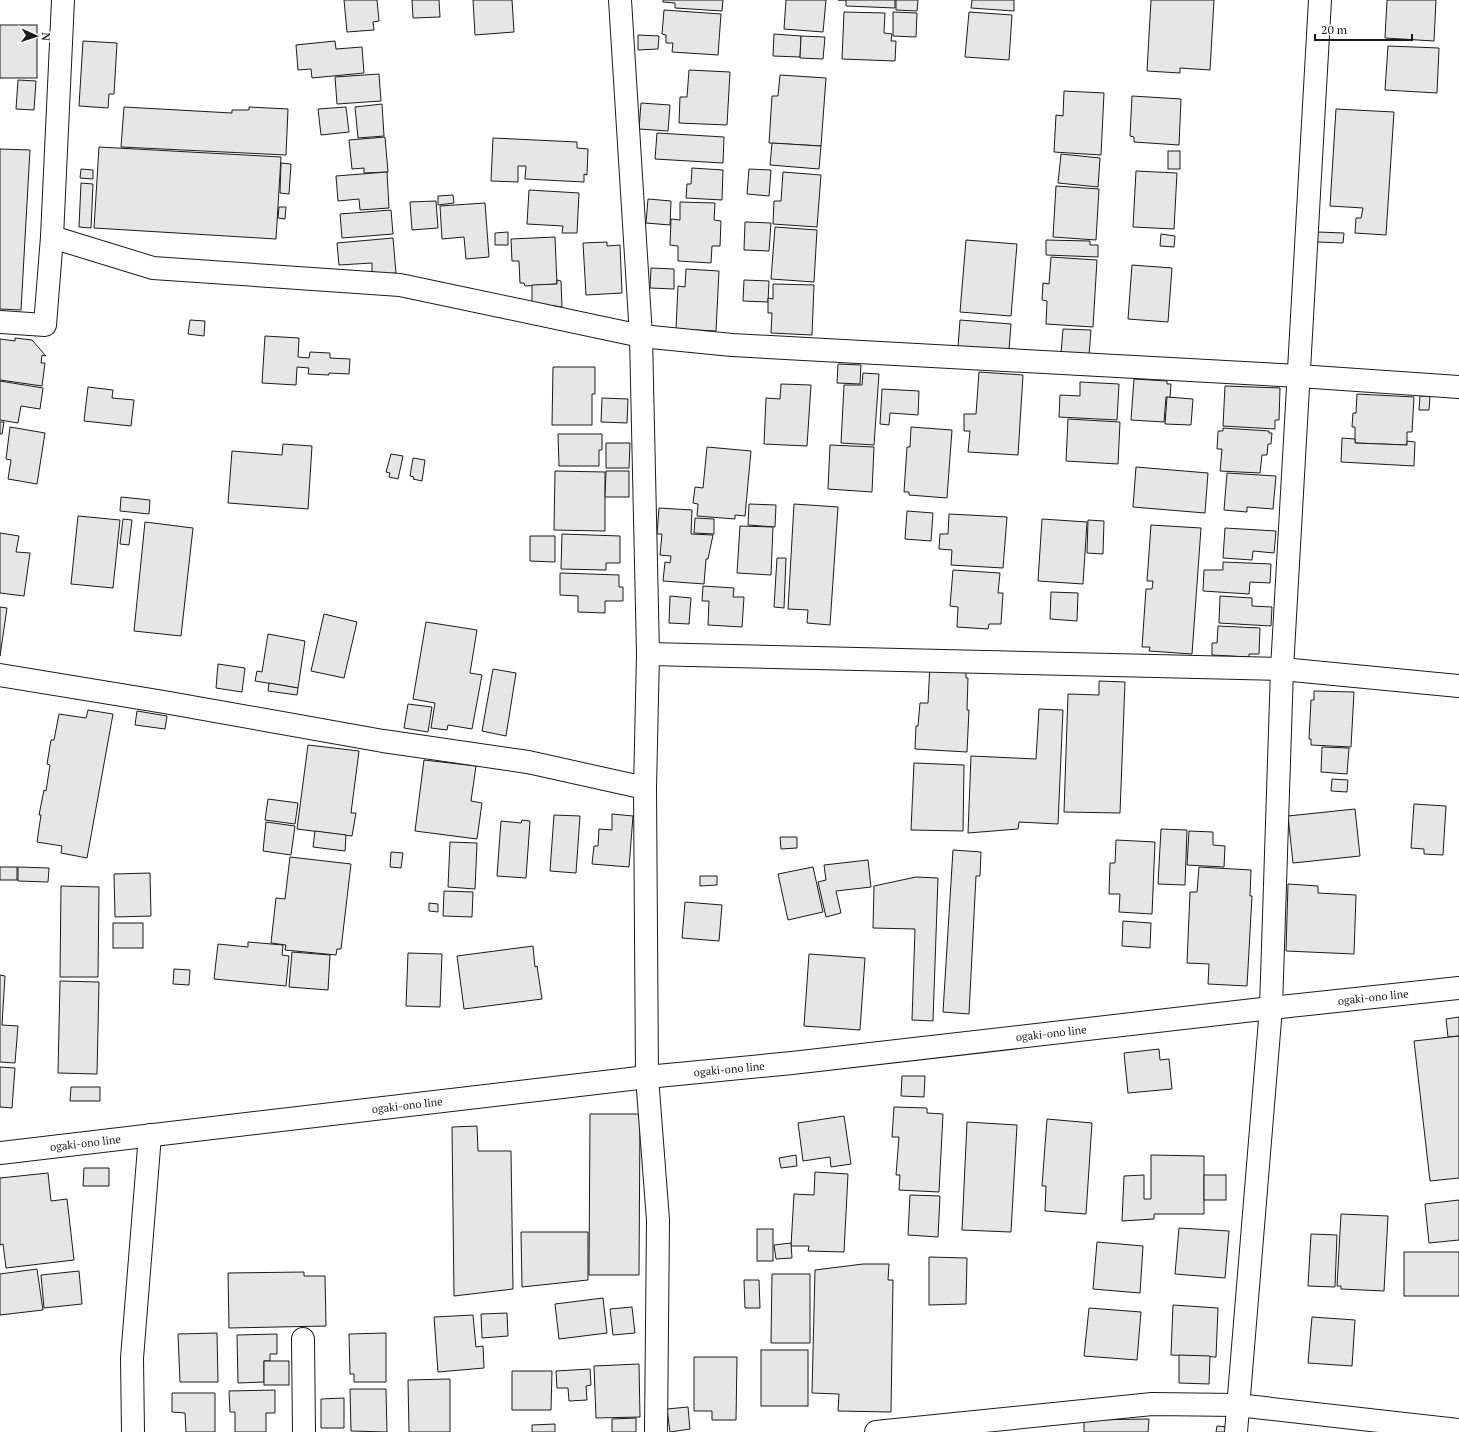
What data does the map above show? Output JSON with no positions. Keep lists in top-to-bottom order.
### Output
{
  "streets": {
    "street": ["ogaki-ono line"]
  },
  "scale_bar": "20 m",
  "north": "right"
}
